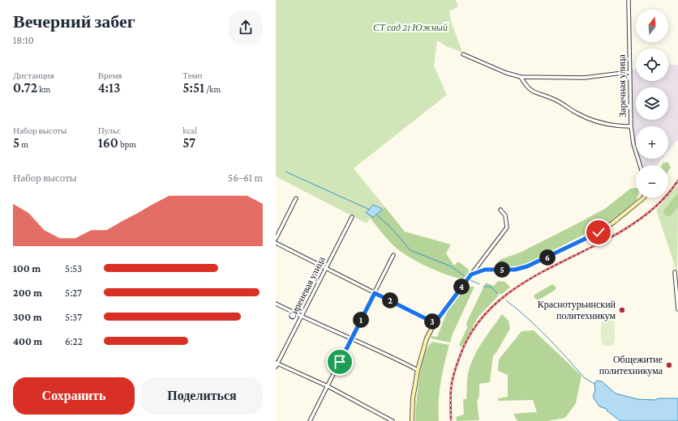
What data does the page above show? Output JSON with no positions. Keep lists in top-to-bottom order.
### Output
{
  "streets": {
    "street": ["Заречная улица", "Сиреневая улица"]
  },
  "parks": ["СТ сад 21 Южный"],
  "places": ["Краснотурьинский политехникум", "Общежитие политехникума"],
  "north": "top",
  "page": {
    "heading": ["Вечерний забег", "18:10"],
    "map_buttons": ["+", "−"],
    "stats": [
      ["Дистанция", "0.72 km"],
      ["Время", "4:13"],
      ["Темп", "5:51 /km"],
      ["Набор высоты", "5 m"],
      ["Пульс", "160 bpm"],
      ["kcal", "57"]
    ],
    "chart": ["Набор высоты", "56–61 m"],
    "pins": [
      "6",
      "5",
      "4",
      "2",
      "1",
      "3"
    ],
    "list": [
      {
        "name": "100 m",
        "note": "5:53"
      },
      {
        "name": "200 m",
        "note": "5:27"
      },
      {
        "name": "300 m",
        "note": "5:37"
      },
      {
        "name": "400 m",
        "note": "6:22"
      }
    ],
    "buttons": ["Сохранить", "Поделиться"]
  }
}
